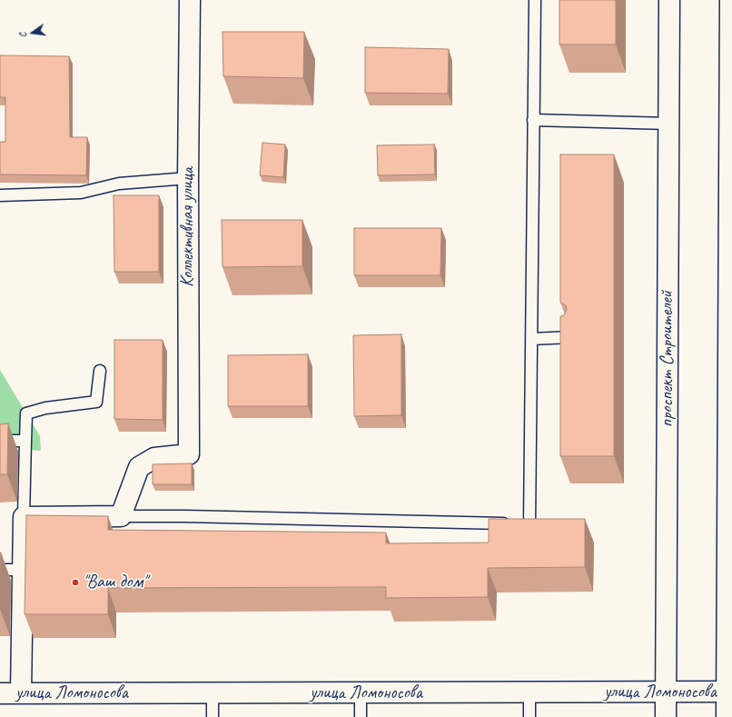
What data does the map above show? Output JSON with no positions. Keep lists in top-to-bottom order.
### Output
{
  "streets": {
    "street": ["Коллективная улица", "проспект Строителей", "улица Ломоносова"]
  },
  "crossings": [
    ["проспект Строителей", "улица Ломоносова"]
  ],
  "places": ["\"Ваш дом\""],
  "north": "left"
}
